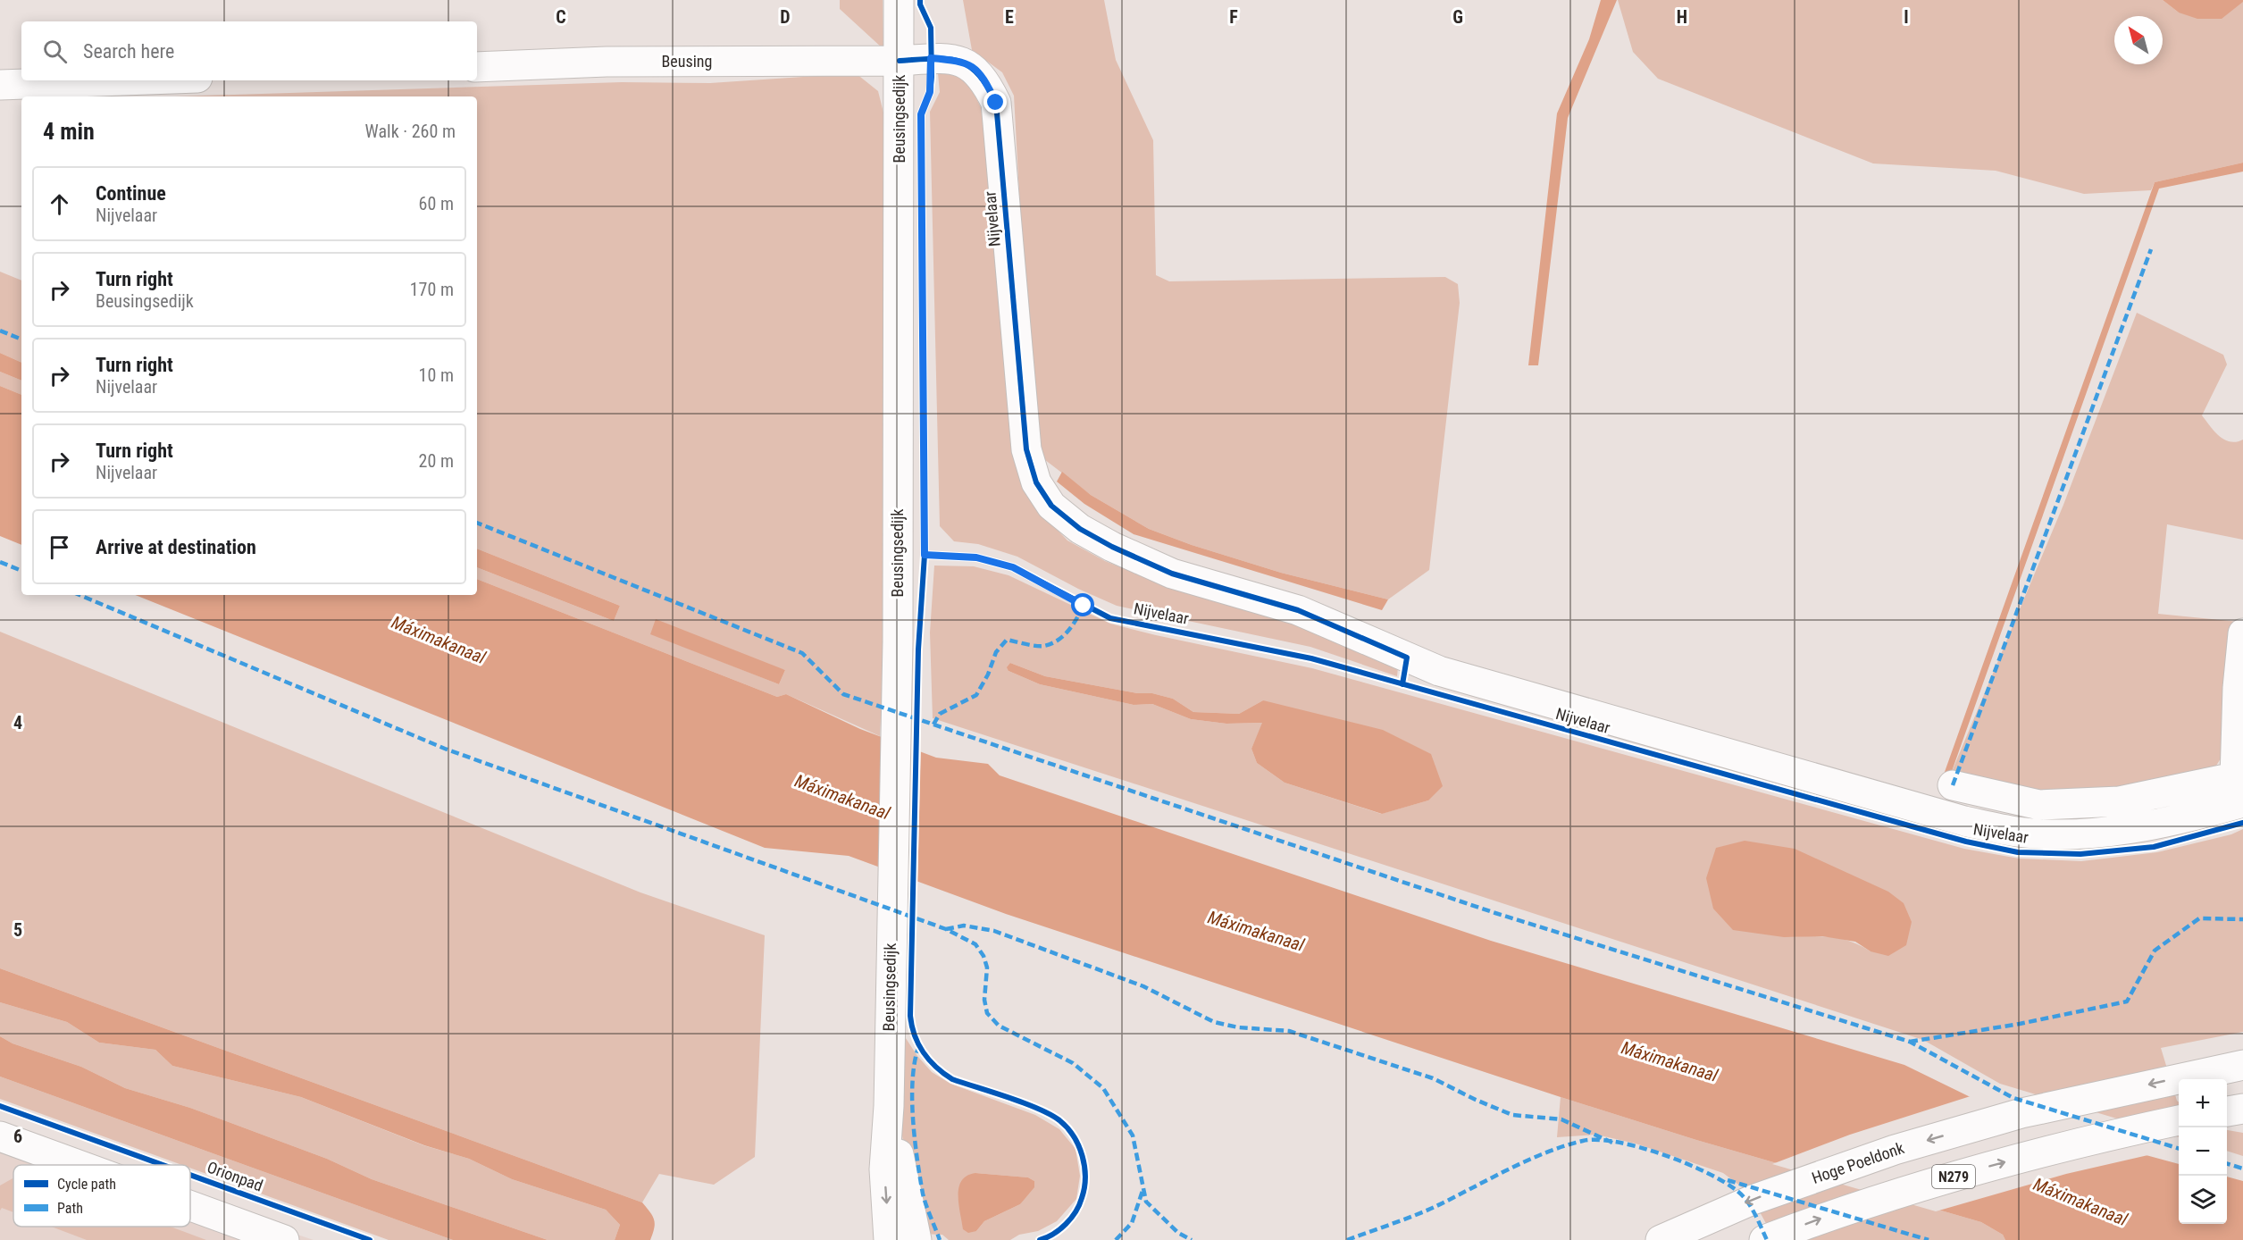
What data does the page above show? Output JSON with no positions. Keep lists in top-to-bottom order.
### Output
{
  "streets": {
    "main road": [
      "Beusing",
      "Beusingsedijk",
      "Nijvelaar",
      "Hoge Poeldonk",
      "N279"
    ],
    "cycle path": ["Orionpad"]
  },
  "crossings": [
    ["Beusing", "Beusingsedijk"],
    ["Beusing", "Nijvelaar"],
    ["Beusingsedijk", "Nijvelaar"]
  ],
  "water": ["Máximakanaal"],
  "legend": ["Cycle path", "Path"],
  "north": "top left",
  "page": {
    "search": "Search here",
    "heading": ["4 min", "Walk · 260 m"],
    "list": [
      ["Continue", "Nijvelaar", "60 m"],
      ["Turn right", "Beusingsedijk", "170 m"],
      ["Turn right", "Nijvelaar", "10 m"],
      ["Turn right", "Nijvelaar", "20 m"],
      "Arrive at destination"
    ],
    "map_buttons": ["+", "−"]
  },
  "grid": {
    "columns": [
      "C",
      "D",
      "E",
      "F",
      "G",
      "H",
      "I"
    ],
    "rows": ["4", "5", "6"]
  }
}
